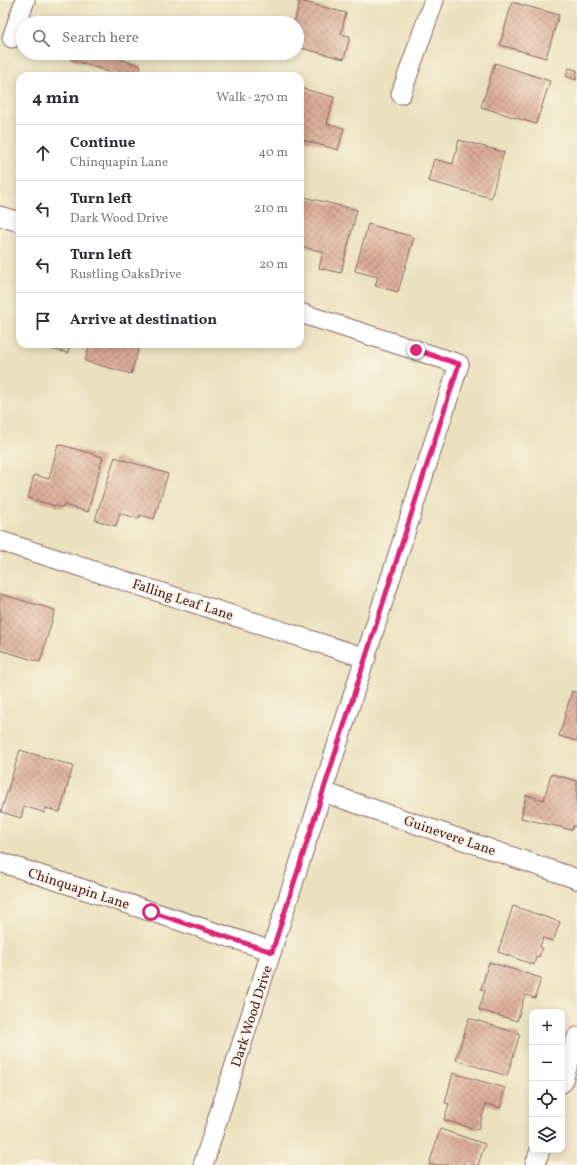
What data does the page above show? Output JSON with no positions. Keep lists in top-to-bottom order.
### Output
{
  "streets": {
    "street": [
      "Falling Leaf Lane",
      "Guinevere Lane",
      "Chinquapin Lane",
      "Dark Wood Drive"
    ]
  },
  "crossings": [
    ["Falling Leaf Lane", "Dark Wood Drive"],
    ["Guinevere Lane", "Dark Wood Drive"],
    ["Chinquapin Lane", "Dark Wood Drive"]
  ],
  "page": {
    "search": "Search here",
    "heading": ["4 min", "Walk · 270 m"],
    "list": [
      ["Continue", "Chinquapin Lane", "40 m"],
      ["Turn left", "Dark Wood Drive", "210 m"],
      ["Turn left", "Rustling OaksDrive", "20 m"],
      "Arrive at destination"
    ],
    "map_buttons": ["+", "−"]
  }
}
